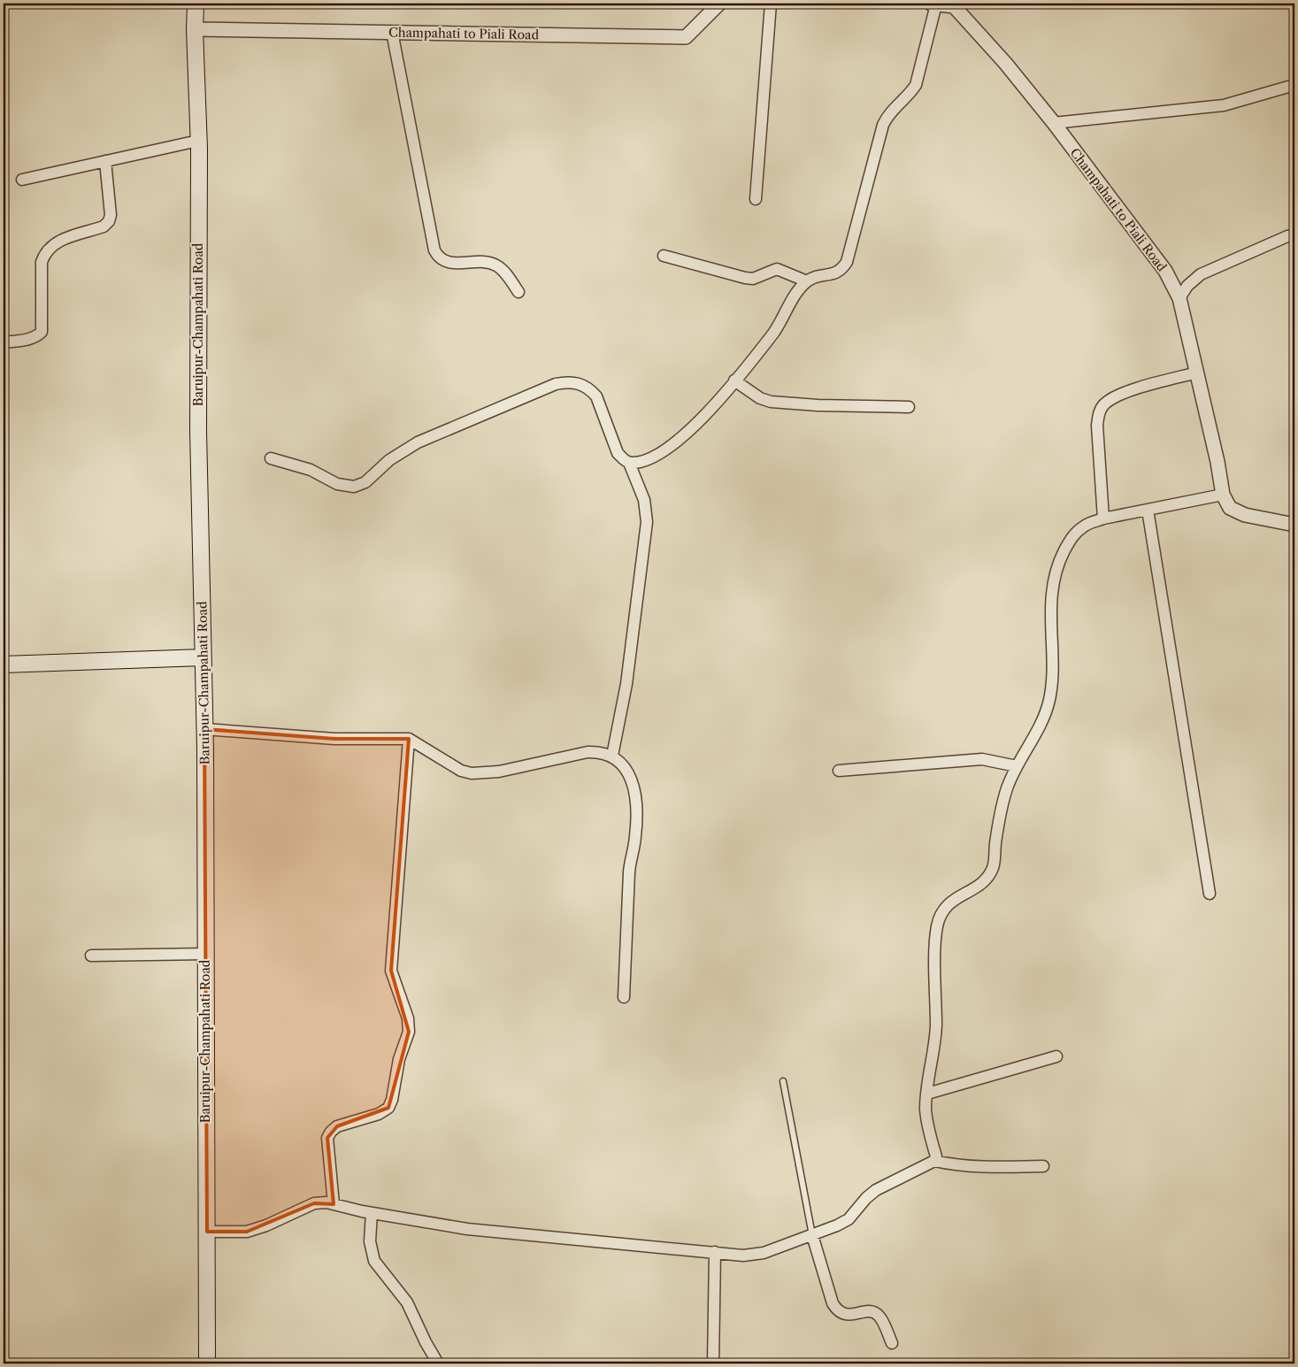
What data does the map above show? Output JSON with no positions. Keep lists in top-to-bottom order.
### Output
{
  "streets": {
    "main road": ["Baruipur-Champahati Road"],
    "street": ["Champahati to Piali Road"]
  },
  "crossings": [
    ["Champahati to Piali Road", "Baruipur-Champahati Road"]
  ]
}
